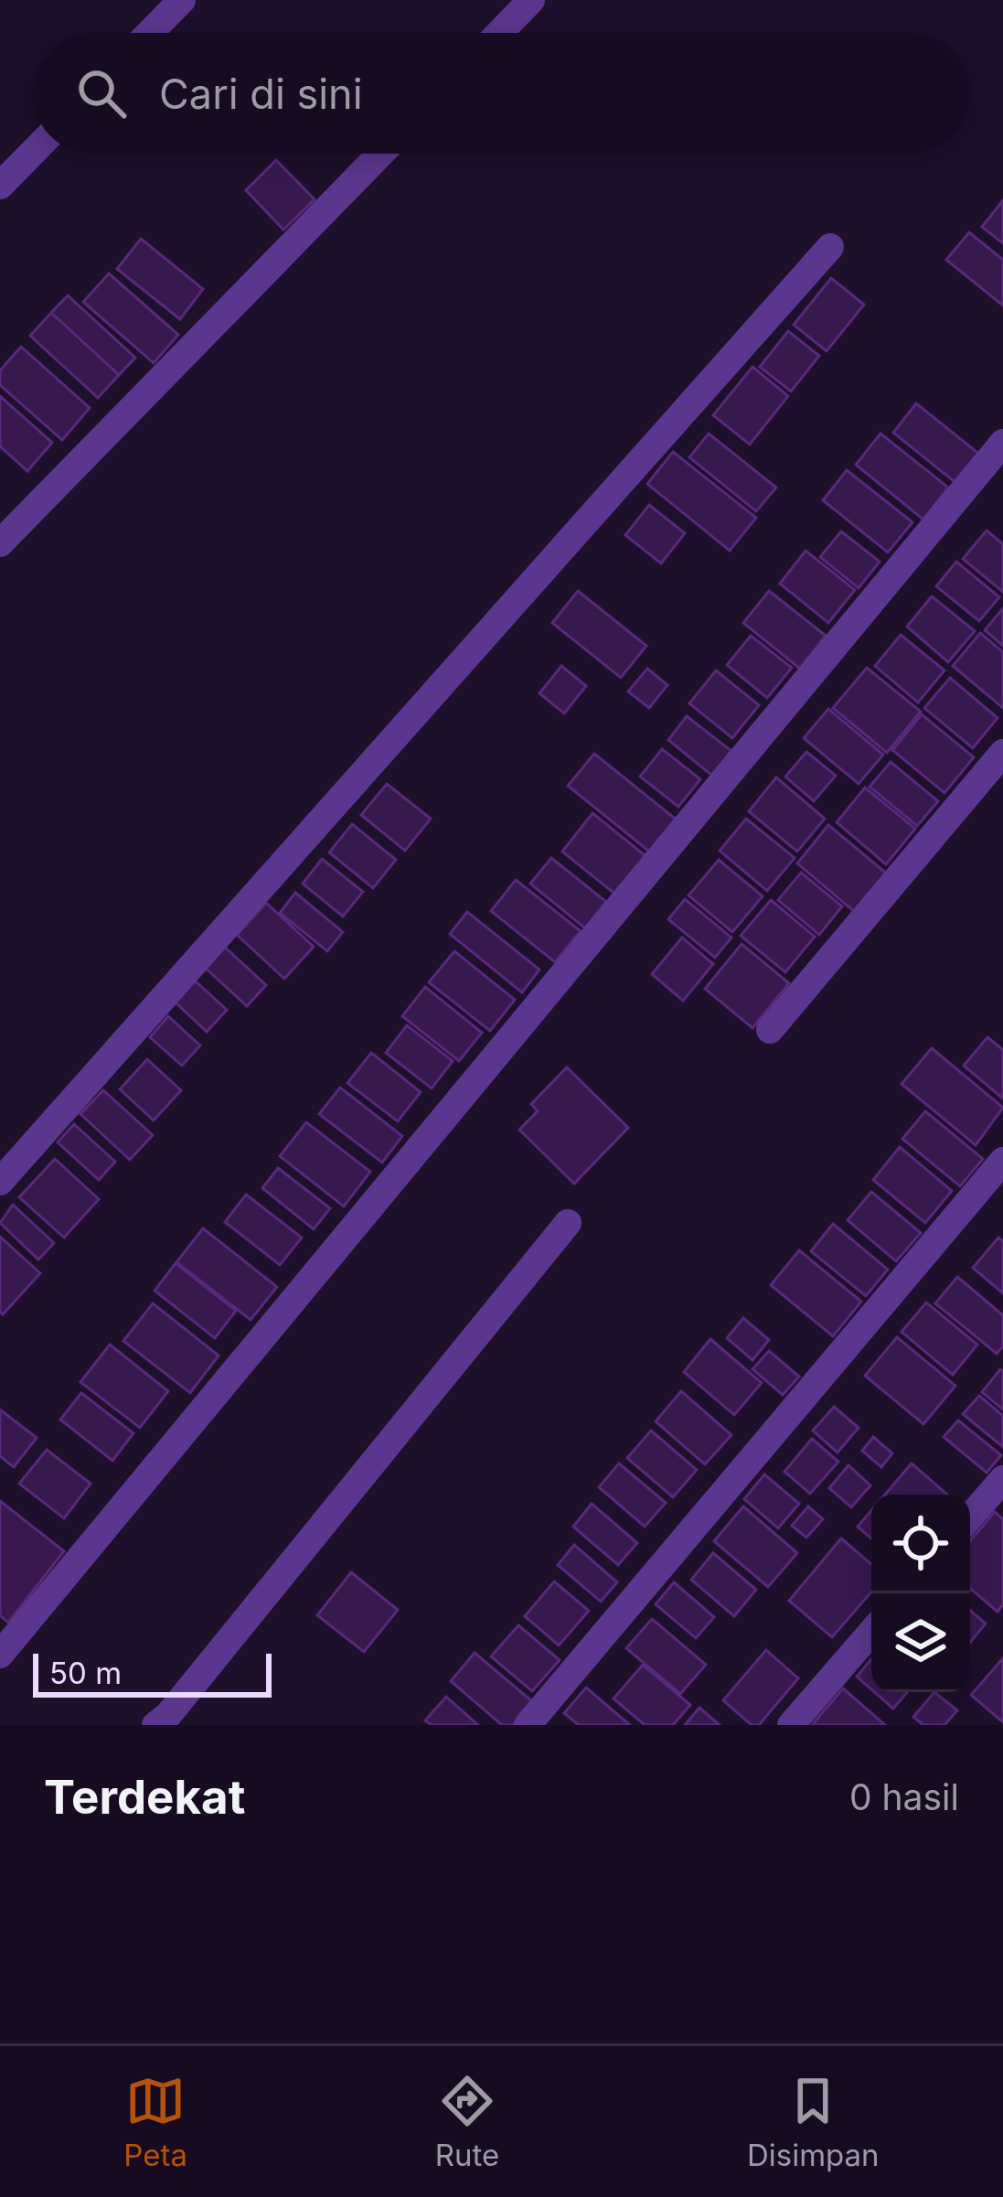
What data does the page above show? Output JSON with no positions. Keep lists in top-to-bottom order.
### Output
{
  "scale_bar": "50 m",
  "page": {
    "search": "Cari di sini",
    "scale": "50 m",
    "heading": ["Terdekat", "0 hasil"],
    "nav": ["Peta", "Rute", "Disimpan"]
  }
}
